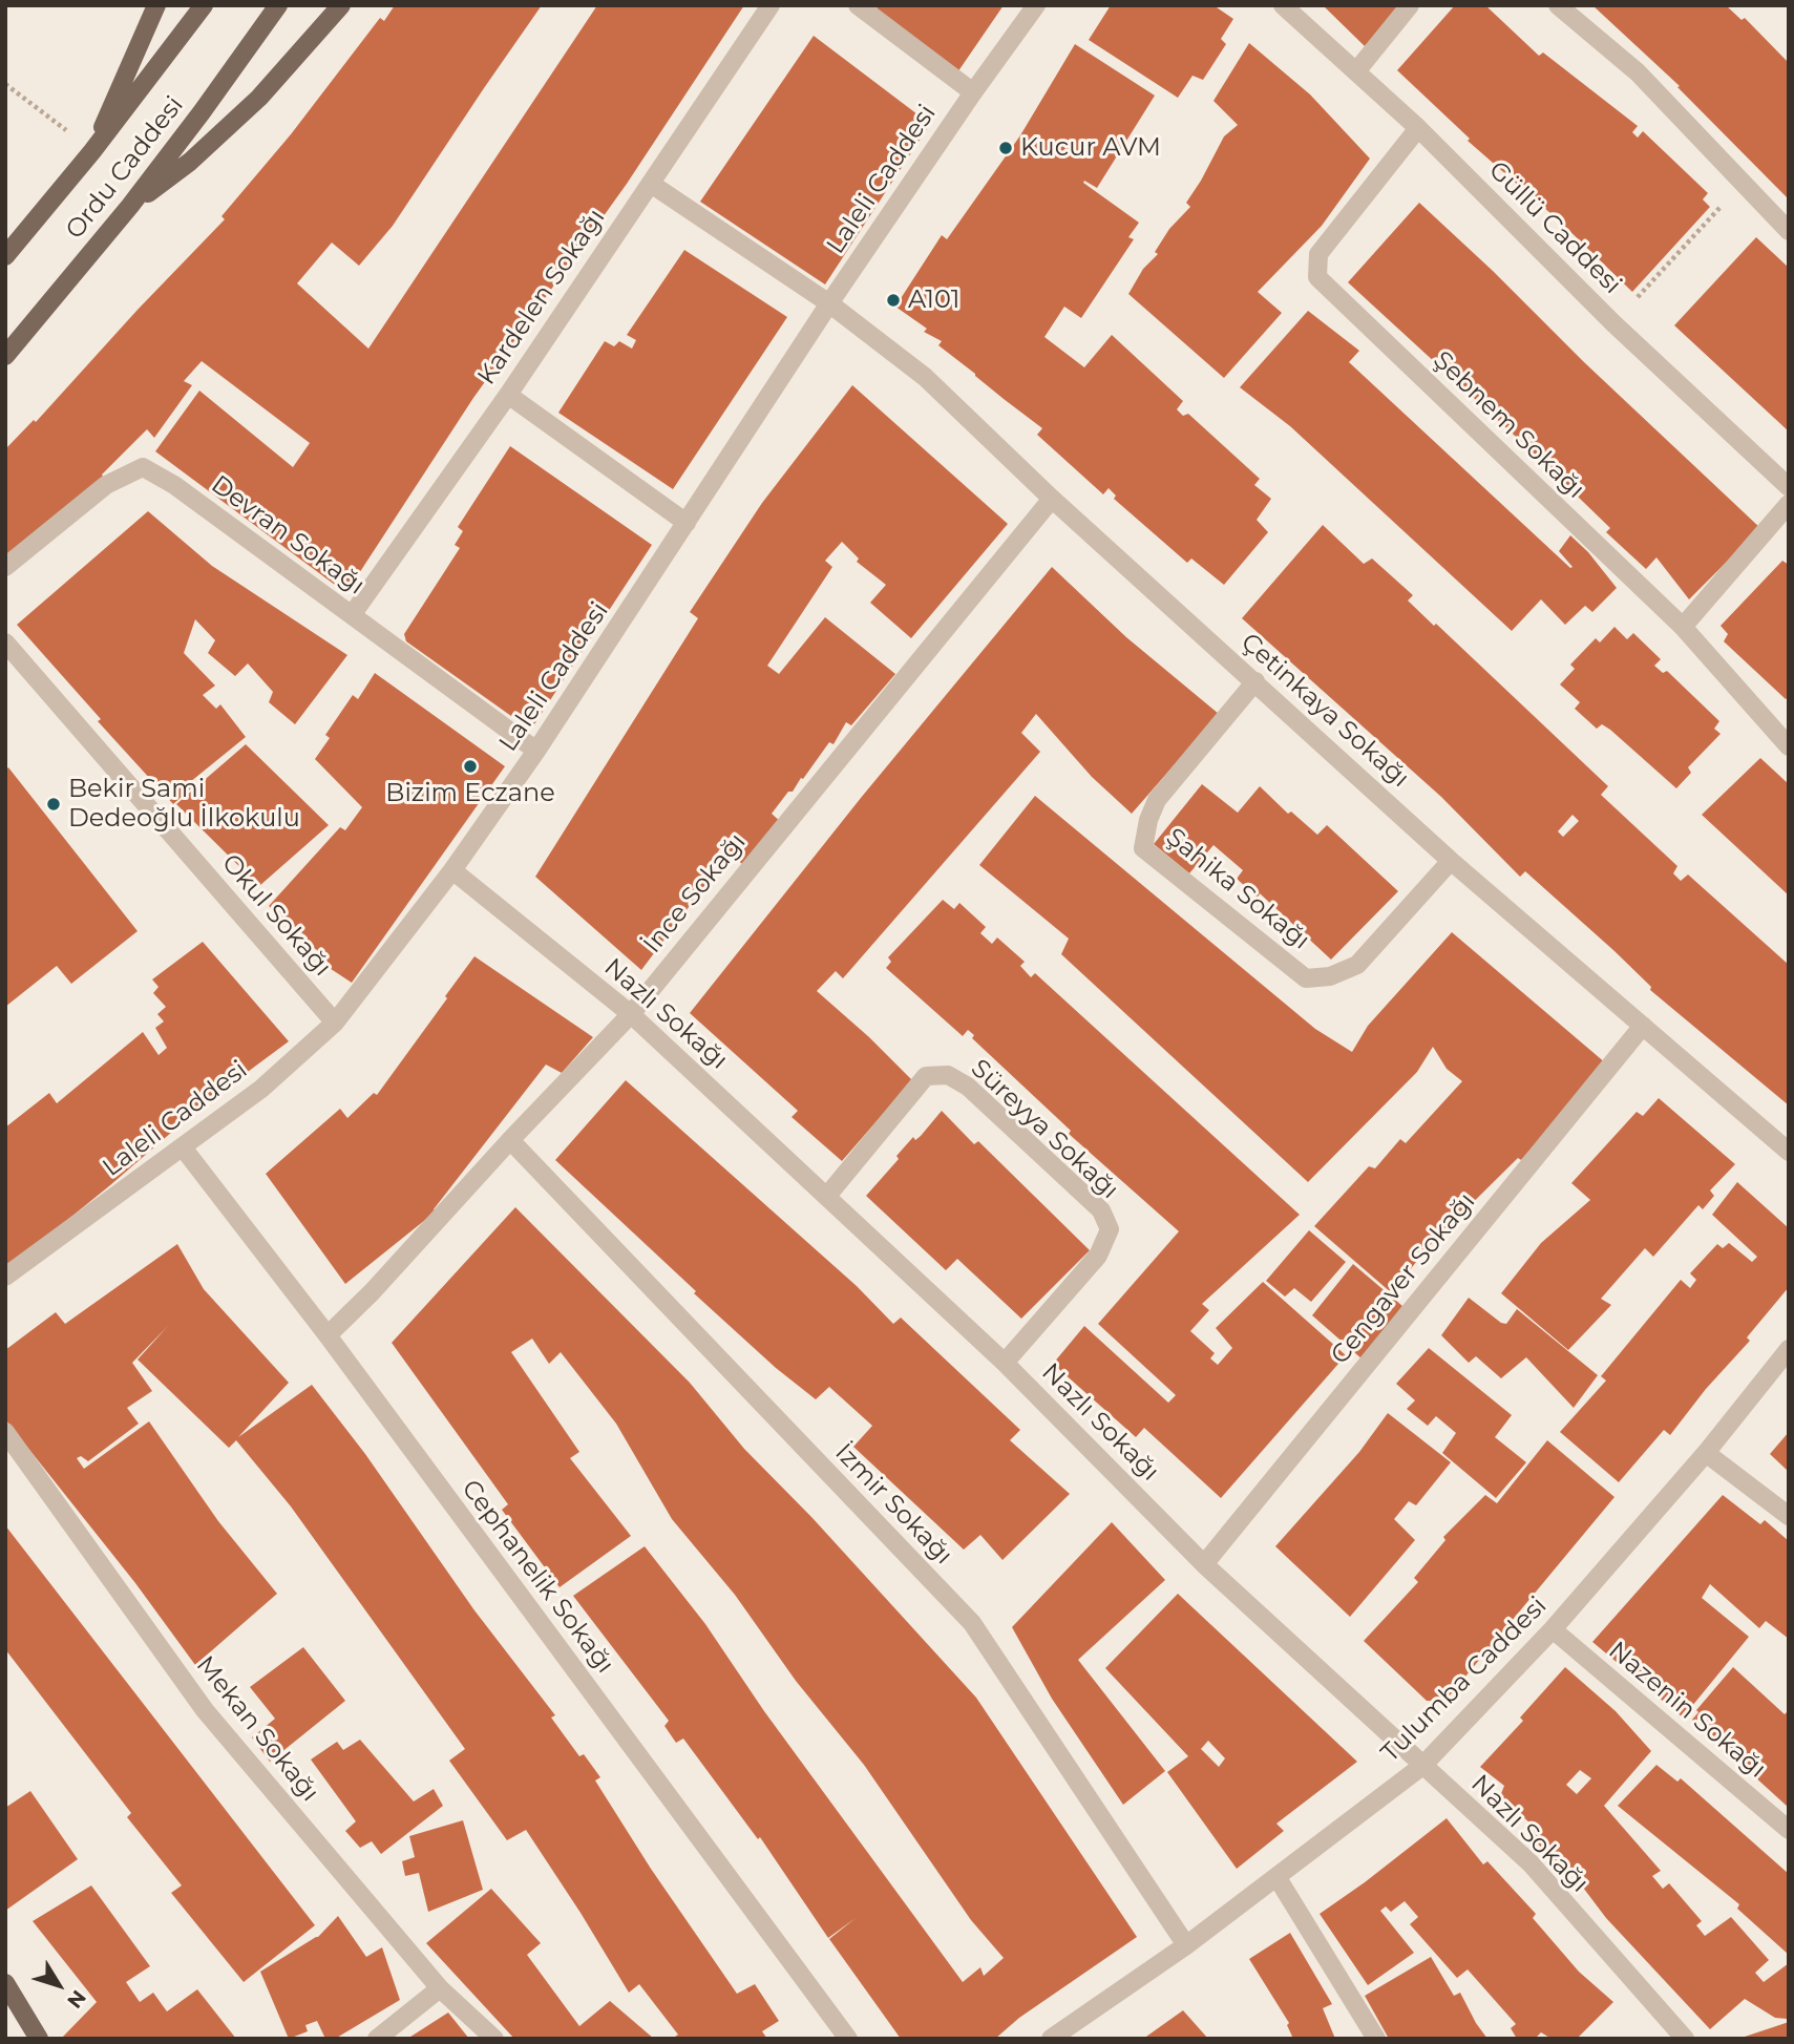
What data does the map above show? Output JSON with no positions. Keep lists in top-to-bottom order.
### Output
{
  "streets": {
    "main road": ["Ordu Caddesi"],
    "street": [
      "Laleli Caddesi",
      "Güllü Caddesi",
      "Kardelen Sokağı",
      "Şebnem Sokağı",
      "Devran Sokağı",
      "Çetinkaya Sokağı",
      "Şahika Sokağı",
      "İnce Sokağı",
      "Okul Sokağı",
      "Nazlı Sokağı",
      "Süreyya Sokağı",
      "Cengaver Sokağı",
      "İzmir Sokağı",
      "Cephanelik Sokağı",
      "Tulumba Caddesi",
      "Nazenin Sokağı",
      "Mekan Sokağı"
    ]
  },
  "crossings": [
    ["Laleli Caddesi", "Devran Sokağı"],
    ["Laleli Caddesi", "Çetinkaya Sokağı"],
    ["Laleli Caddesi", "Okul Sokağı"],
    ["Laleli Caddesi", "Nazlı Sokağı"],
    ["Laleli Caddesi", "Cephanelik Sokağı"],
    ["Güllü Caddesi", "Şebnem Sokağı"],
    ["Kardelen Sokağı", "Devran Sokağı"],
    ["Kardelen Sokağı", "Çetinkaya Sokağı"],
    ["Çetinkaya Sokağı", "Şahika Sokağı"],
    ["Çetinkaya Sokağı", "İnce Sokağı"],
    ["Çetinkaya Sokağı", "Cengaver Sokağı"],
    ["İnce Sokağı", "Nazlı Sokağı"],
    ["İnce Sokağı", "İzmir Sokağı"],
    ["İnce Sokağı", "Cephanelik Sokağı"],
    ["Nazlı Sokağı", "Süreyya Sokağı"],
    ["Nazlı Sokağı", "Cengaver Sokağı"],
    ["Nazlı Sokağı", "Tulumba Caddesi"],
    ["İzmir Sokağı", "Tulumba Caddesi"],
    ["Tulumba Caddesi", "Nazenin Sokağı"]
  ],
  "places": [
    "Kucur AVM",
    "A101",
    "Bizim Eczane",
    "Bekir Sami Dedeoğlu İlkokulu"
  ],
  "north": "bottom right"
}
